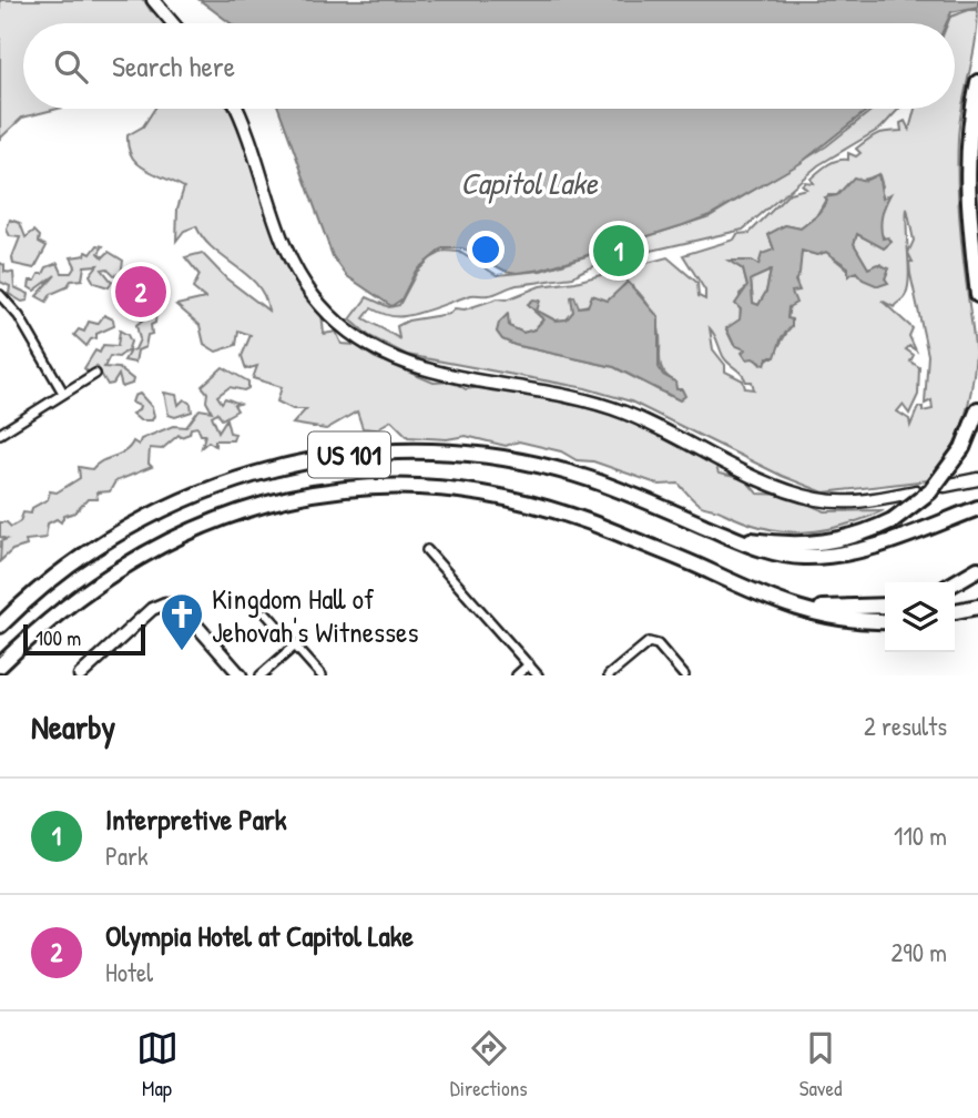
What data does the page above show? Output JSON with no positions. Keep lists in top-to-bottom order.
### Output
{
  "streets": {
    "highway": ["US 101"]
  },
  "water": ["Capitol Lake"],
  "places": {
    "church": ["Kingdom Hall of Jehovah's Witnesses"]
  },
  "scale_bar": "100 m",
  "page": {
    "search": "Search here",
    "pins": ["1", "2"],
    "scale": "100 m",
    "heading": ["Nearby", "2 results"],
    "list": [
      {
        "mark": "1",
        "name": "Interpretive Park",
        "note": "Park",
        "value": "110 m"
      },
      {
        "mark": "2",
        "name": "Olympia Hotel at Capitol Lake",
        "note": "Hotel",
        "value": "290 m"
      }
    ],
    "nav": ["Map", "Directions", "Saved"]
  }
}
